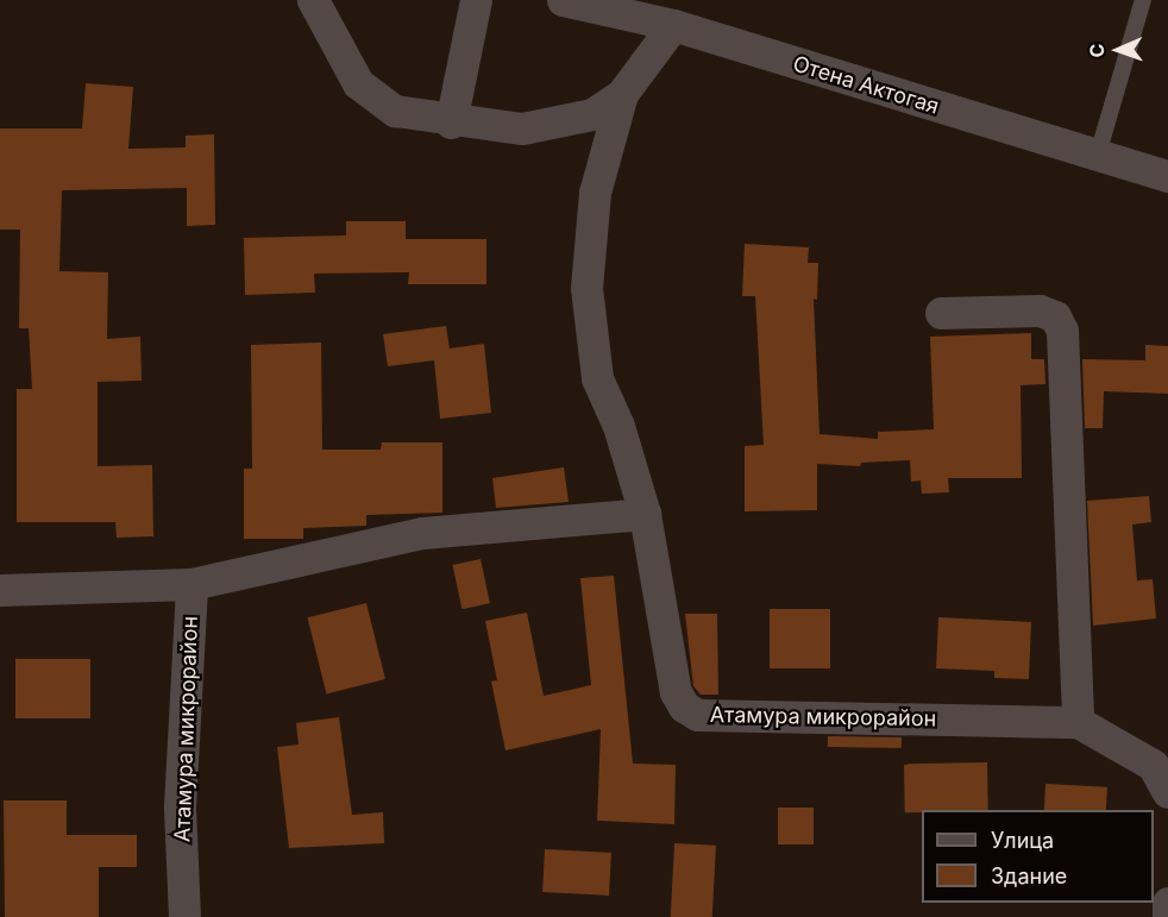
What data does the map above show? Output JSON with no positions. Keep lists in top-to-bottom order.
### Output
{
  "streets": {
    "street": ["Отена Актогая", "Атамура микрорайон"]
  },
  "crossings": [
    ["Отена Актогая", "Атамура микрорайон"]
  ],
  "legend": ["Улица", "Здание"],
  "north": "left"
}
